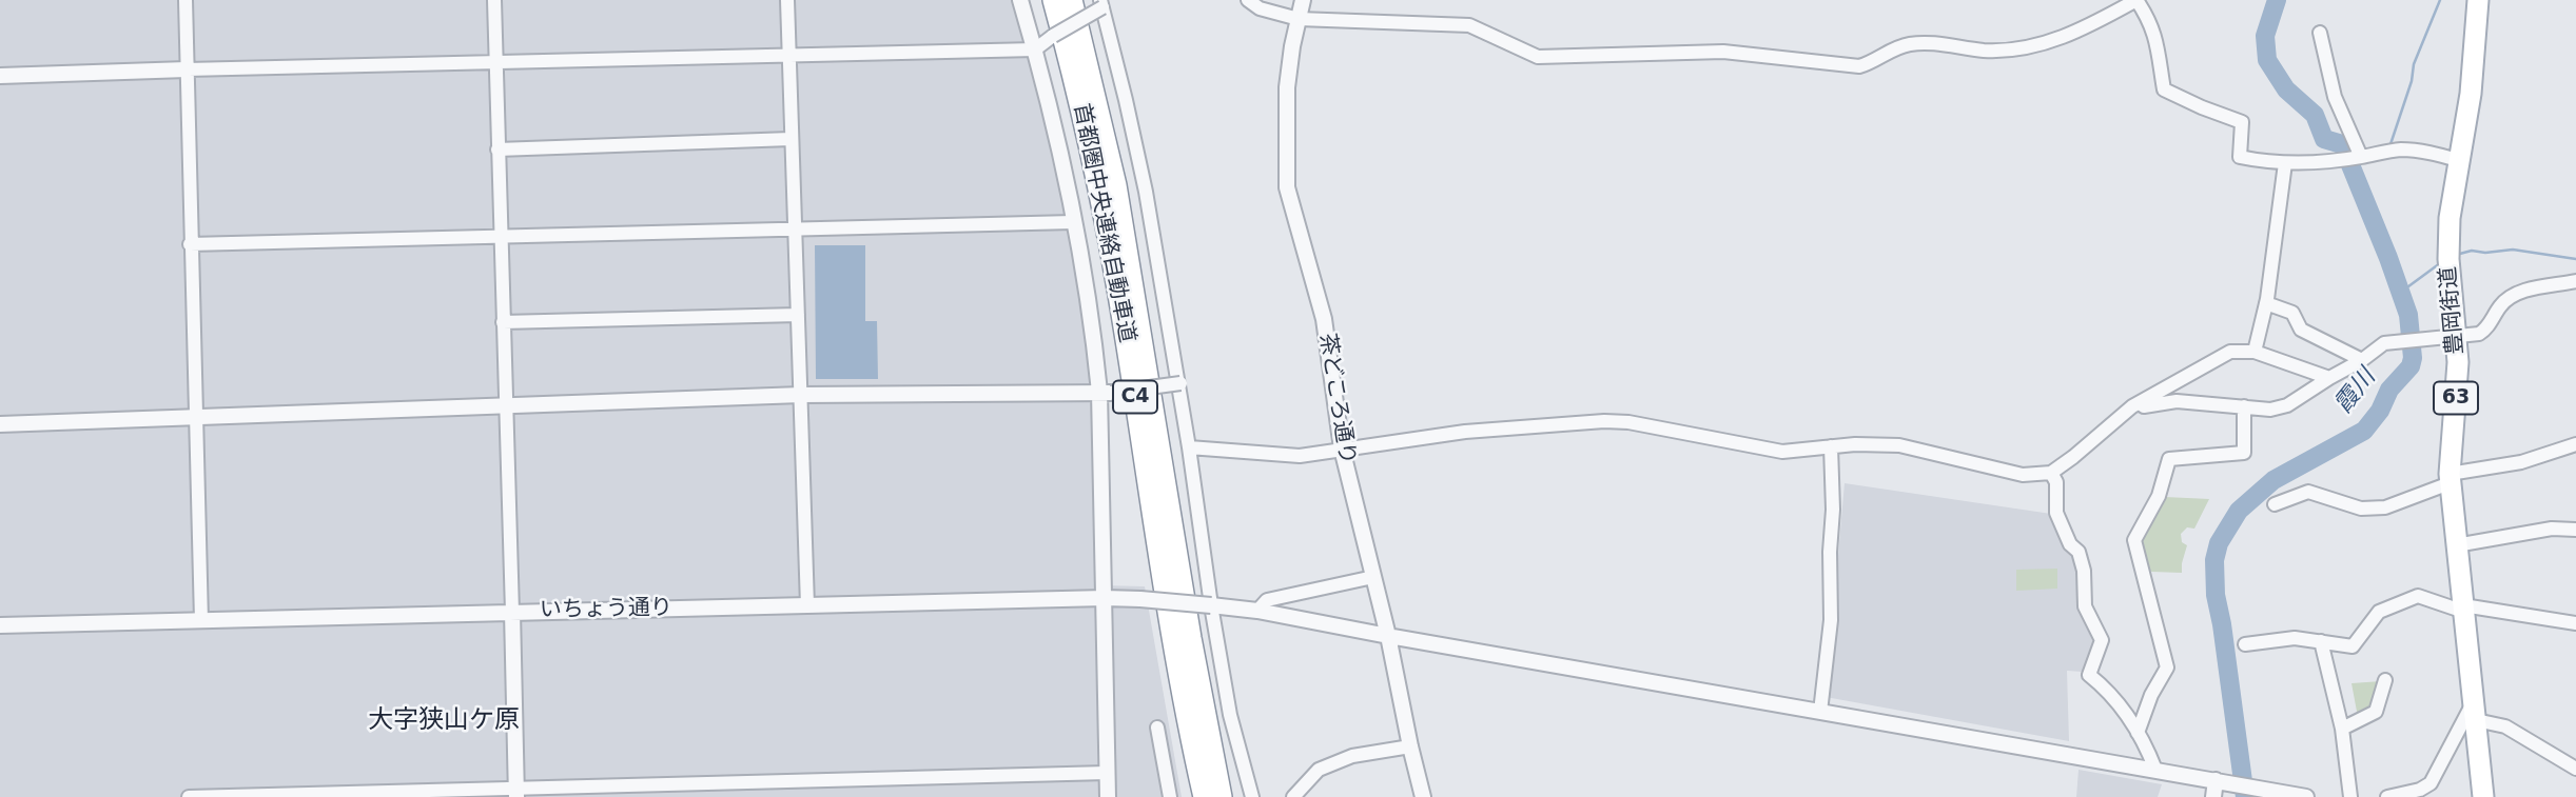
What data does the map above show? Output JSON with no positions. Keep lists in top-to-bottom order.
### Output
{
  "streets": {
    "highway": ["首都圏中央連絡自動車道", "C4"],
    "main road": ["豊岡街道", "63"],
    "street": ["茶どころ通り", "いちょう通り"]
  },
  "crossings": [
    ["茶どころ通り", "いちょう通り"]
  ],
  "districts": ["大字狭山ケ原"],
  "water": ["霞川"]
}
